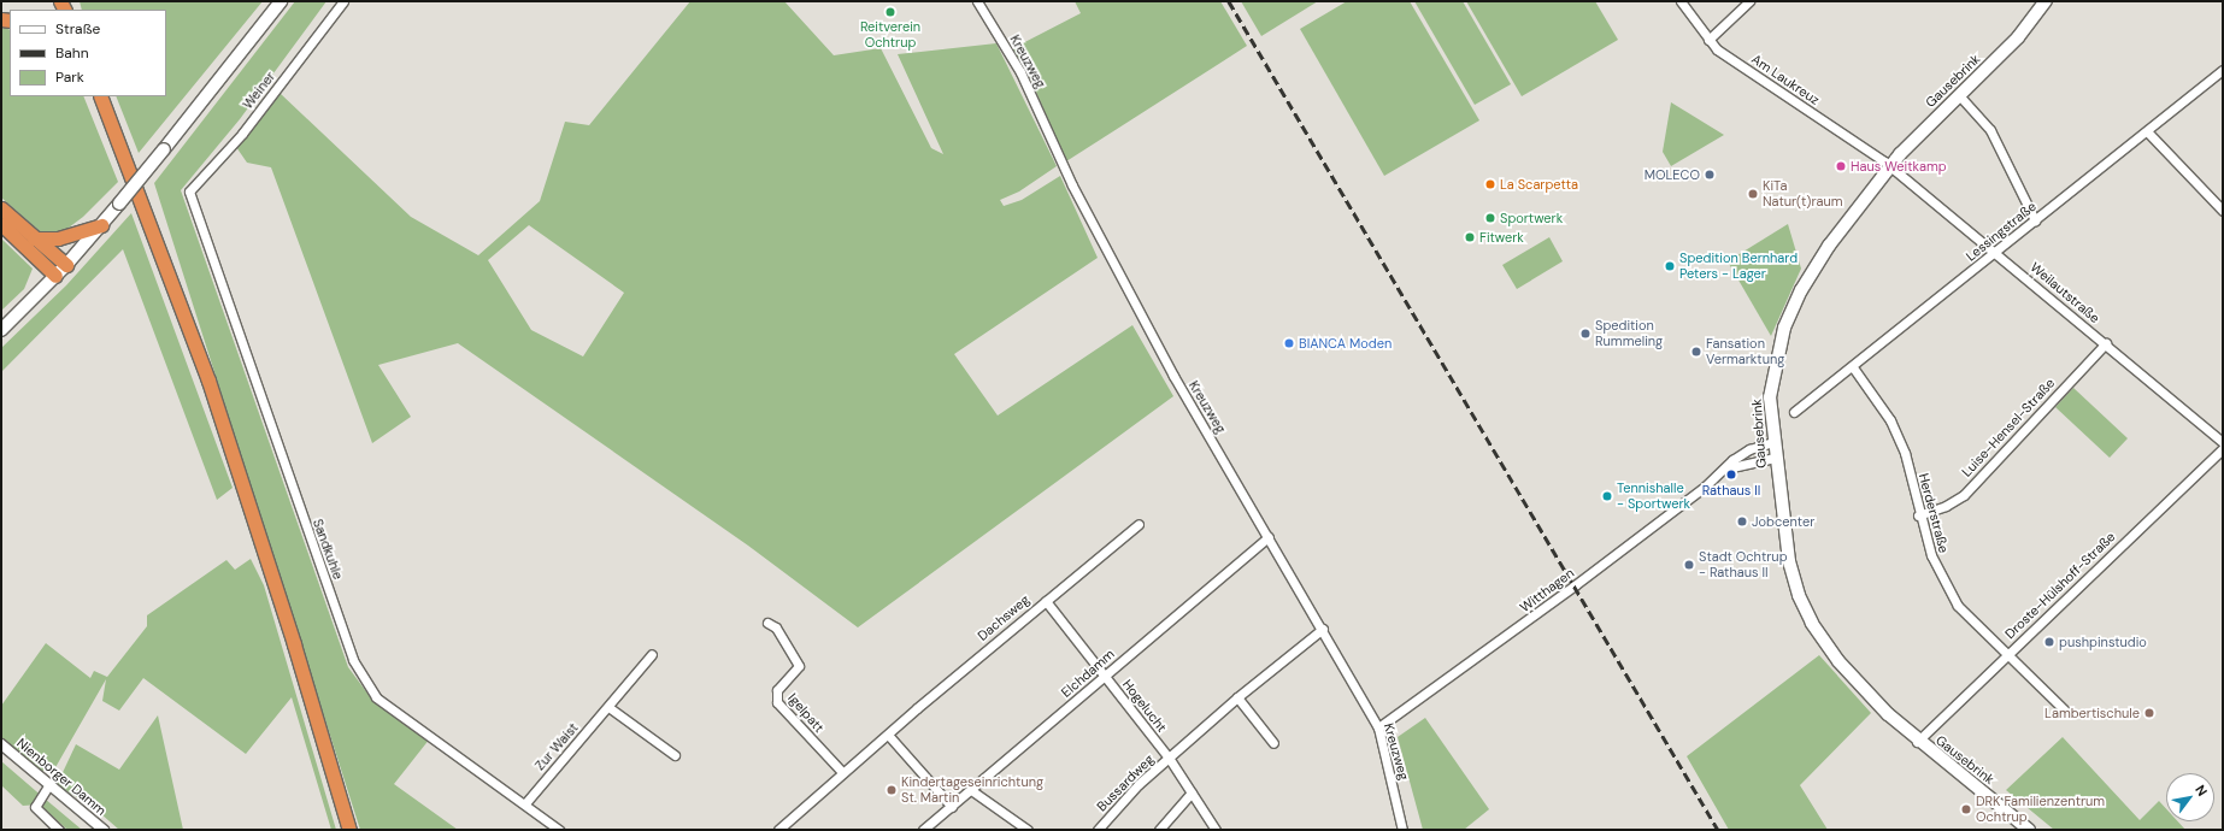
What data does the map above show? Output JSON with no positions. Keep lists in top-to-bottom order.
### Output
{
  "streets": {
    "main road": ["Gausebrink"],
    "street": [
      "Kreuzweg",
      "Am Laukreuz",
      "Weiner",
      "Lessingstraße",
      "Weilautstraße",
      "Luise-Hensel-Straße",
      "Herderstraße",
      "Sandkuhle",
      "Droste-Hülshoff-Straße",
      "Witthagen",
      "Dachsweg",
      "Elchdamm",
      "Hogelucht",
      "Igelpatt",
      "Zur Waist",
      "Nienborger Damm",
      "Bussardweg"
    ]
  },
  "crossings": [
    ["Kreuzweg", "Witthagen"],
    ["Kreuzweg", "Elchdamm"],
    ["Kreuzweg", "Bussardweg"],
    ["Am Laukreuz", "Gausebrink"],
    ["Am Laukreuz", "Weilautstraße"],
    ["Gausebrink", "Weilautstraße"],
    ["Gausebrink", "Droste-Hülshoff-Straße"],
    ["Gausebrink", "Witthagen"],
    ["Weiner", "Sandkuhle"],
    ["Lessingstraße", "Weilautstraße"],
    ["Lessingstraße", "Herderstraße"],
    ["Weilautstraße", "Luise-Hensel-Straße"],
    ["Luise-Hensel-Straße", "Herderstraße"],
    ["Herderstraße", "Droste-Hülshoff-Straße"],
    ["Sandkuhle", "Zur Waist"],
    ["Dachsweg", "Hogelucht"],
    ["Dachsweg", "Igelpatt"],
    ["Elchdamm", "Hogelucht"],
    ["Hogelucht", "Bussardweg"]
  ],
  "places": [
    "Reitverein Ochtrup",
    "Haus Weitkamp",
    "MOLECO",
    "La Scarpetta",
    "KiTa Natur(t)raum",
    "Sportwerk",
    "Fitwerk",
    "Spedition Bernhard Peters - Lager",
    "Spedition Rummeling",
    "BIANCA Moden",
    "Fansation Vermarktung",
    "Rathaus II",
    "Tennishalle - Sportwerk",
    "Jobcenter",
    "Stadt Ochtrup - Rathaus II",
    "pushpinstudio",
    "Lambertischule",
    "Kindertageseinrichtung St. Martin",
    "DRK Familienzentrum Ochtrup"
  ],
  "legend": ["Straße", "Bahn", "Park"],
  "north": "top right"
}
